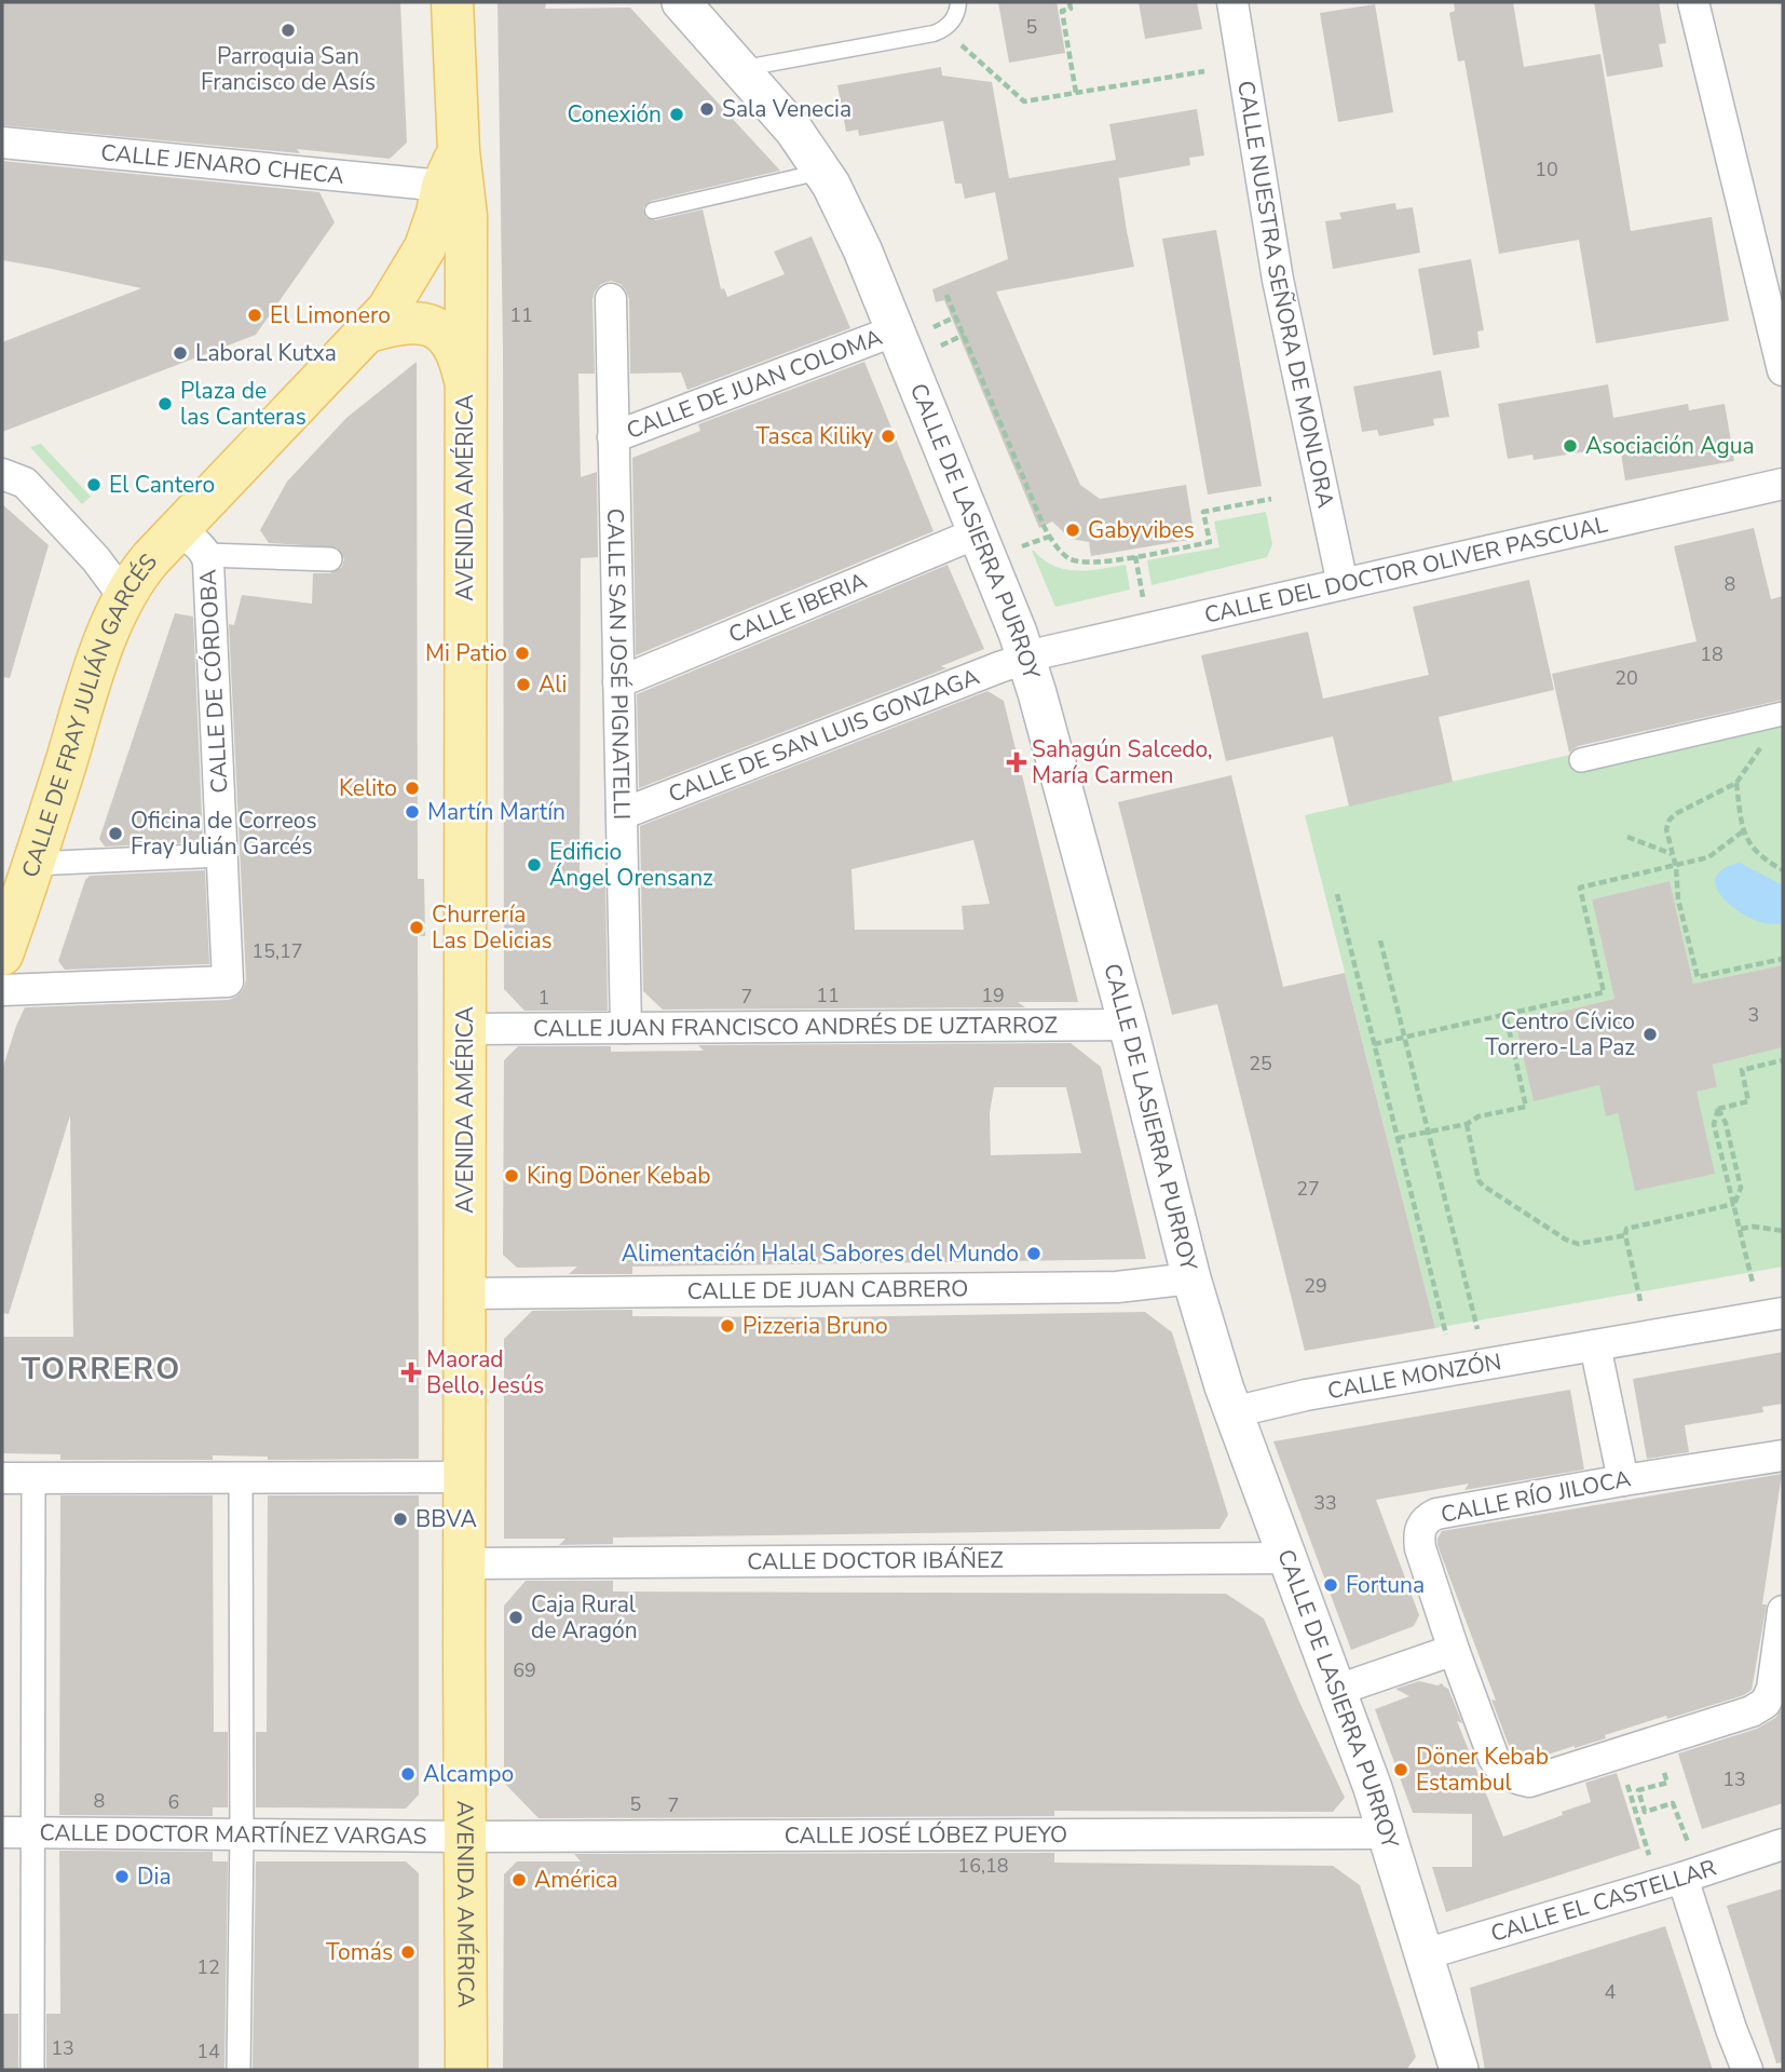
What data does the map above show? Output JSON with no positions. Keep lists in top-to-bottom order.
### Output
{
  "streets": {
    "main road": ["AVENIDA AMÉRICA", "CALLE DE FRAY JULIÁN GARCÉS"],
    "street": [
      "CALLE JENARO CHECA",
      "CALLE NUESTRA SEÑORA DE MONLORA",
      "CALLE DE JUAN COLOMA",
      "CALLE DE LASIERRA PURROY",
      "CALLE DEL DOCTOR OLIVER PASCUAL",
      "CALLE IBERIA",
      "CALLE SAN JOSÉ PIGNATELLI",
      "CALLE DE CÓRDOBA",
      "CALLE DE SAN LUIS GONZAGA",
      "CALLE JUAN FRANCISCO ANDRÉS DE UZTARROZ",
      "CALLE DE JUAN CABRERO",
      "CALLE MONZÓN",
      "CALLE RÍO JILOCA",
      "CALLE DOCTOR IBÁÑEZ",
      "CALLE DOCTOR MARTÍNEZ VARGAS",
      "CALLE JOSÉ LÓBEZ PUEYO",
      "CALLE EL CASTELLAR"
    ]
  },
  "crossings": [
    ["CALLE JENARO CHECA", "AVENIDA AMÉRICA"],
    ["CALLE NUESTRA SEÑORA DE MONLORA", "CALLE DEL DOCTOR OLIVER PASCUAL"],
    ["CALLE DE JUAN COLOMA", "CALLE DE LASIERRA PURROY"],
    ["CALLE DE JUAN COLOMA", "CALLE SAN JOSÉ PIGNATELLI"],
    ["AVENIDA AMÉRICA", "CALLE JUAN FRANCISCO ANDRÉS DE UZTARROZ"],
    ["AVENIDA AMÉRICA", "CALLE DE JUAN CABRERO"],
    ["AVENIDA AMÉRICA", "CALLE DOCTOR IBÁÑEZ"],
    ["AVENIDA AMÉRICA", "CALLE DOCTOR MARTÍNEZ VARGAS"],
    ["AVENIDA AMÉRICA", "CALLE JOSÉ LÓBEZ PUEYO"],
    ["CALLE DE LASIERRA PURROY", "CALLE DEL DOCTOR OLIVER PASCUAL"],
    ["CALLE DE LASIERRA PURROY", "CALLE IBERIA"],
    ["CALLE DE LASIERRA PURROY", "CALLE DE SAN LUIS GONZAGA"],
    ["CALLE DE LASIERRA PURROY", "CALLE JUAN FRANCISCO ANDRÉS DE UZTARROZ"],
    ["CALLE DE LASIERRA PURROY", "CALLE DE JUAN CABRERO"],
    ["CALLE DE LASIERRA PURROY", "CALLE MONZÓN"],
    ["CALLE DE LASIERRA PURROY", "CALLE DOCTOR IBÁÑEZ"],
    ["CALLE DE LASIERRA PURROY", "CALLE JOSÉ LÓBEZ PUEYO"],
    ["CALLE DE LASIERRA PURROY", "CALLE EL CASTELLAR"],
    ["CALLE DEL DOCTOR OLIVER PASCUAL", "CALLE DE SAN LUIS GONZAGA"],
    ["CALLE IBERIA", "CALLE SAN JOSÉ PIGNATELLI"],
    ["CALLE SAN JOSÉ PIGNATELLI", "CALLE DE SAN LUIS GONZAGA"],
    ["CALLE SAN JOSÉ PIGNATELLI", "CALLE JUAN FRANCISCO ANDRÉS DE UZTARROZ"],
    ["CALLE DE CÓRDOBA", "CALLE DE FRAY JULIÁN GARCÉS"],
    ["CALLE DOCTOR MARTÍNEZ VARGAS", "CALLE JOSÉ LÓBEZ PUEYO"]
  ],
  "districts": ["TORRERO"],
  "places": {
    "other": [
      "Parroquia San Francisco de Asís",
      "Sala Venecia",
      "Conexión",
      "El Limonero",
      "Laboral Kutxa",
      "Plaza de las Canteras",
      "Tasca Kiliky",
      "Asociación Agua",
      "El Cantero",
      "Gabyvibes",
      "Mi Patio",
      "Ali",
      "Kelito",
      "Martín Martín",
      "Oficina de Correos Fray Julián Garcés",
      "Edificio Ángel Orensanz",
      "Churrería Las Delicias",
      "Centro Cívico Torrero-La Paz",
      "King Döner Kebab",
      "Alimentación Halal Sabores del Mundo",
      "Pizzeria Bruno",
      "BBVA",
      "Fortuna",
      "Caja Rural de Aragón",
      "Döner Kebab Estambul",
      "Alcampo",
      "Dia",
      "América",
      "Tomás"
    ],
    "health": ["Sahagún Salcedo, María Carmen", "Maorad Bello, Jesús"]
  },
  "house_numbers": [
    "5",
    "10",
    "11",
    "8",
    "18",
    "20",
    "15,17",
    "11",
    "19",
    "7",
    "1",
    "3",
    "25",
    "27",
    "29",
    "33",
    "69",
    "13",
    "8",
    "6",
    "5",
    "7",
    "16,18",
    "12",
    "4",
    "13",
    "14"
  ]
}
